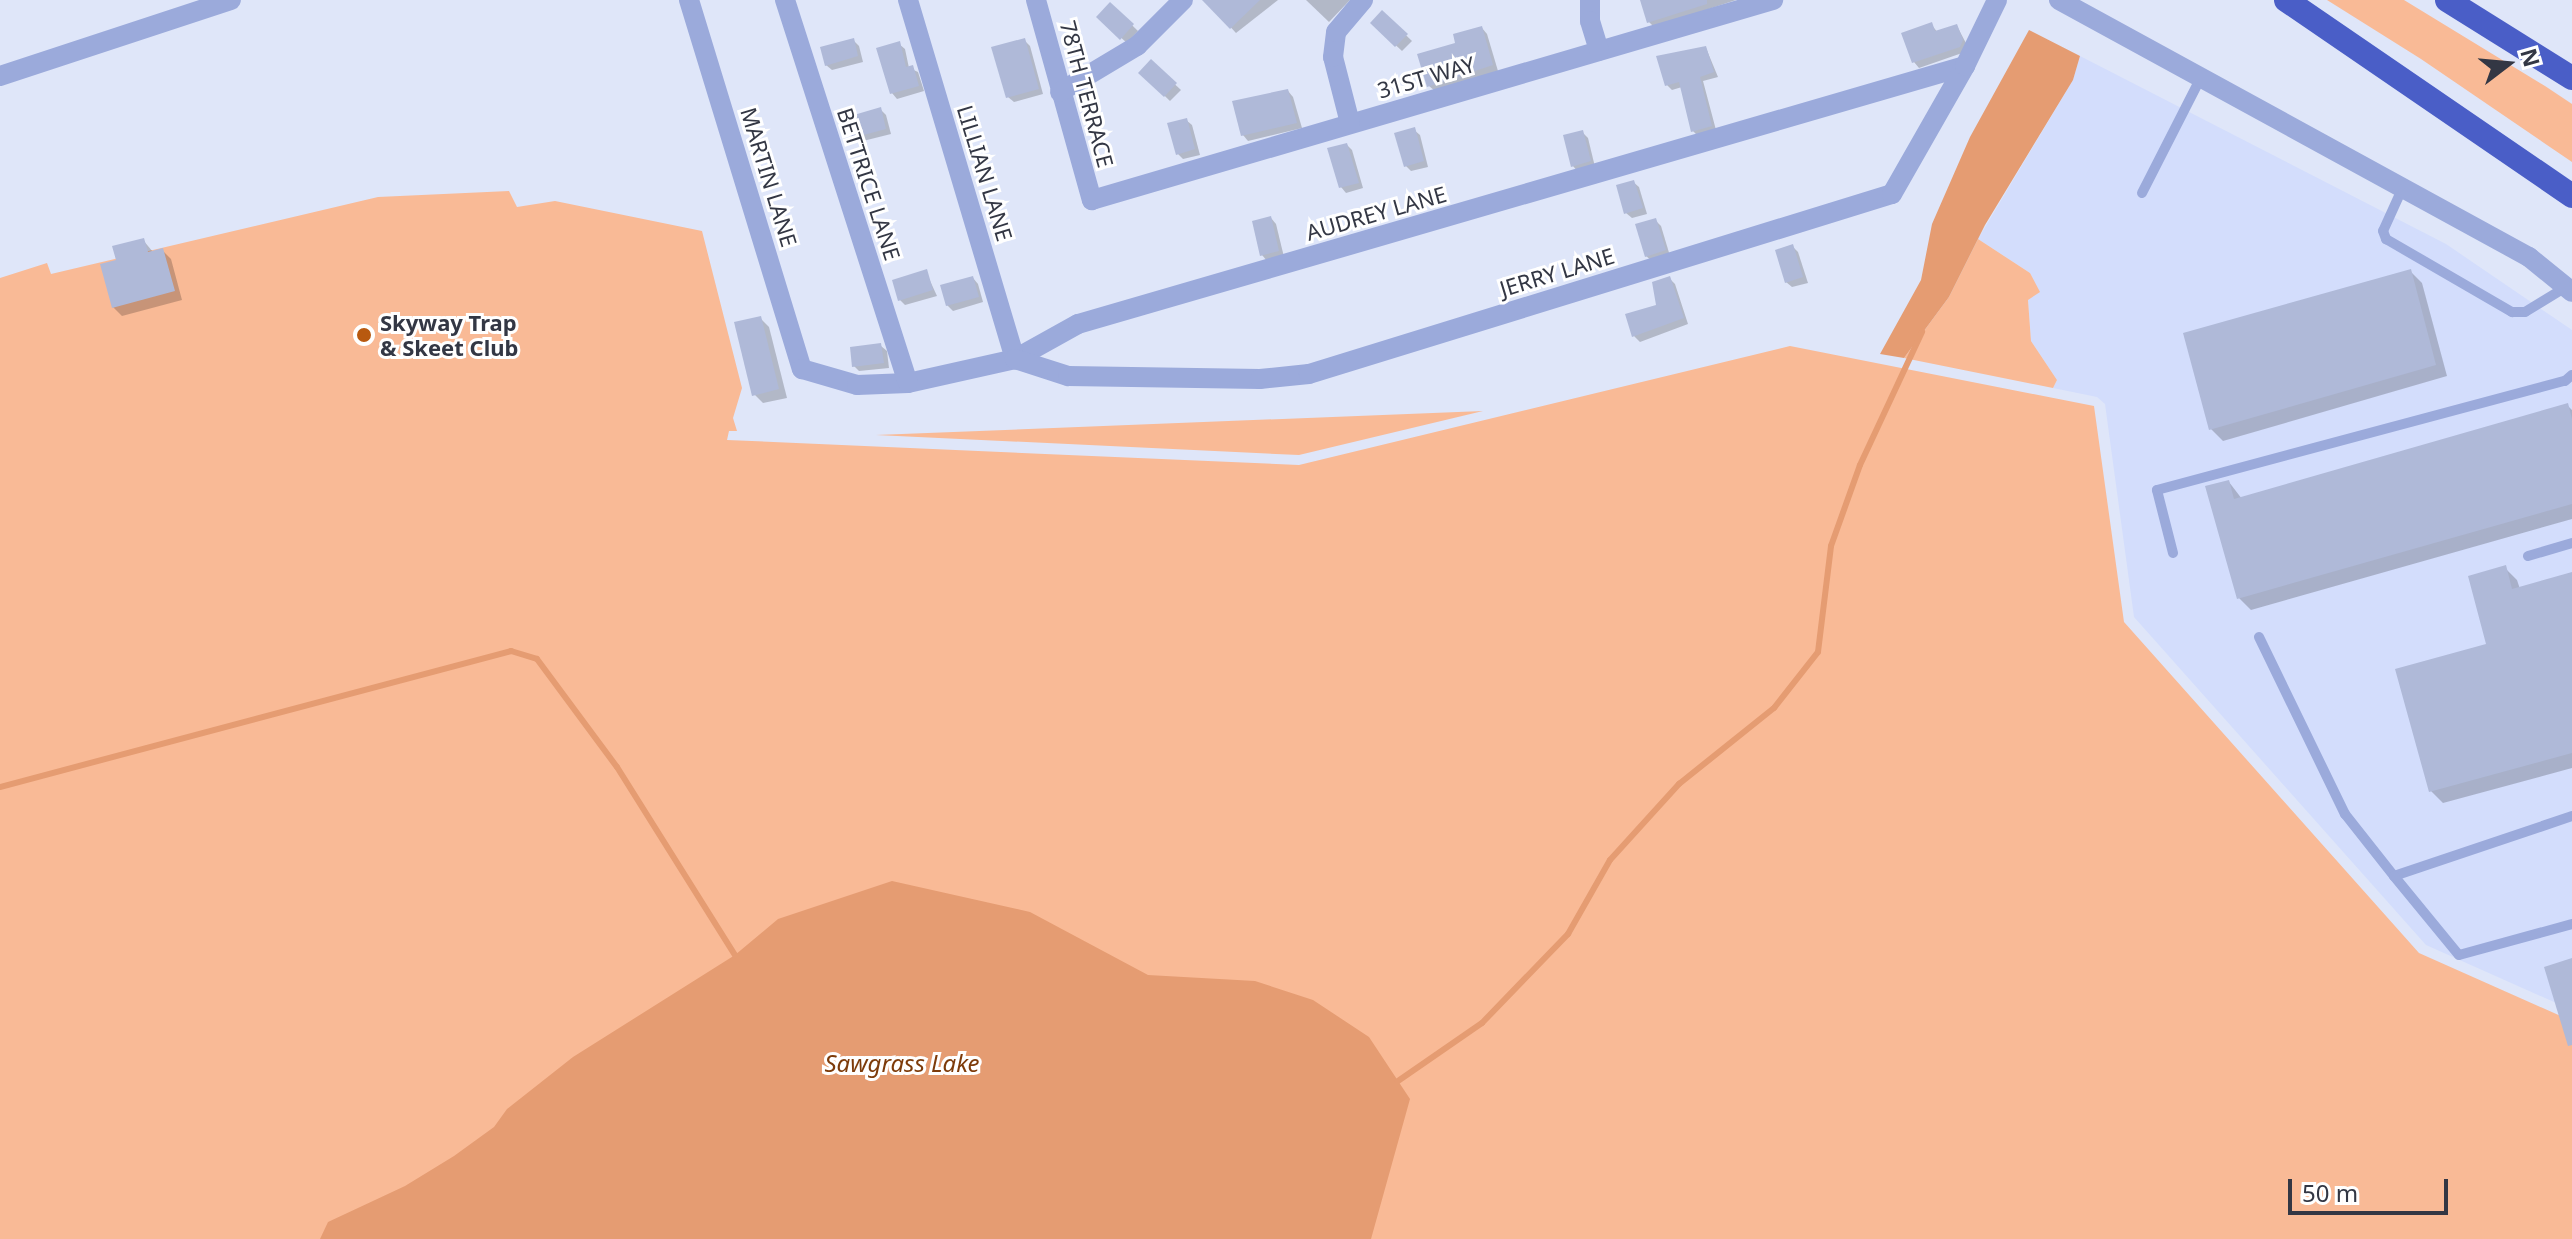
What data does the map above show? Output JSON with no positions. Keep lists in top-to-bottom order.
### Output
{
  "streets": {
    "street": [
      "31ST WAY",
      "78TH TERRACE",
      "LILLIAN LANE",
      "MARTIN LANE",
      "BETTRICE LANE",
      "AUDREY LANE",
      "JERRY LANE"
    ]
  },
  "crossings": [
    ["31ST WAY", "78TH TERRACE"],
    ["LILLIAN LANE", "AUDREY LANE"],
    ["LILLIAN LANE", "JERRY LANE"],
    ["MARTIN LANE", "AUDREY LANE"],
    ["BETTRICE LANE", "AUDREY LANE"],
    ["AUDREY LANE", "JERRY LANE"]
  ],
  "water": ["Sawgrass Lake"],
  "places": ["Skyway Trap & Skeet Club"],
  "scale_bar": "50 m",
  "north": "right"
}
